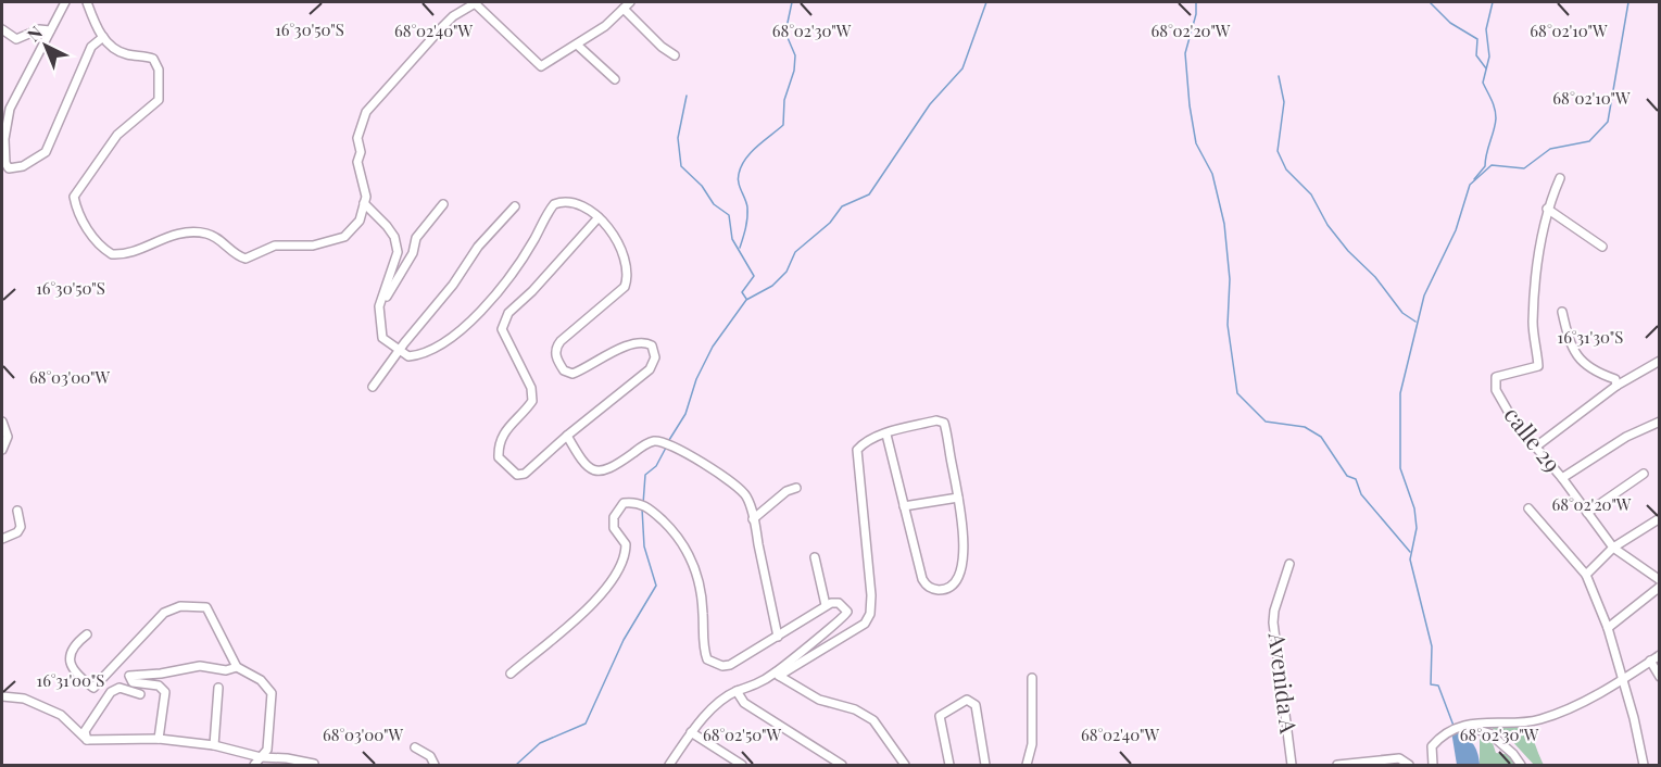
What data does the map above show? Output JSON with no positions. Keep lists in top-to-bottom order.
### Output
{
  "streets": {
    "street": ["calle 29", "Avenida A"]
  },
  "north": "top left",
  "coordinates": [
    "16°30'50\"S",
    "68°02'40\"W",
    "68°02'30\"W",
    "68°02'20\"W",
    "68°02'10\"W",
    "16°31'30\"S",
    "68°03'00\"W",
    "16°31'00\"S",
    "68°02'50\"W"
  ]
}
